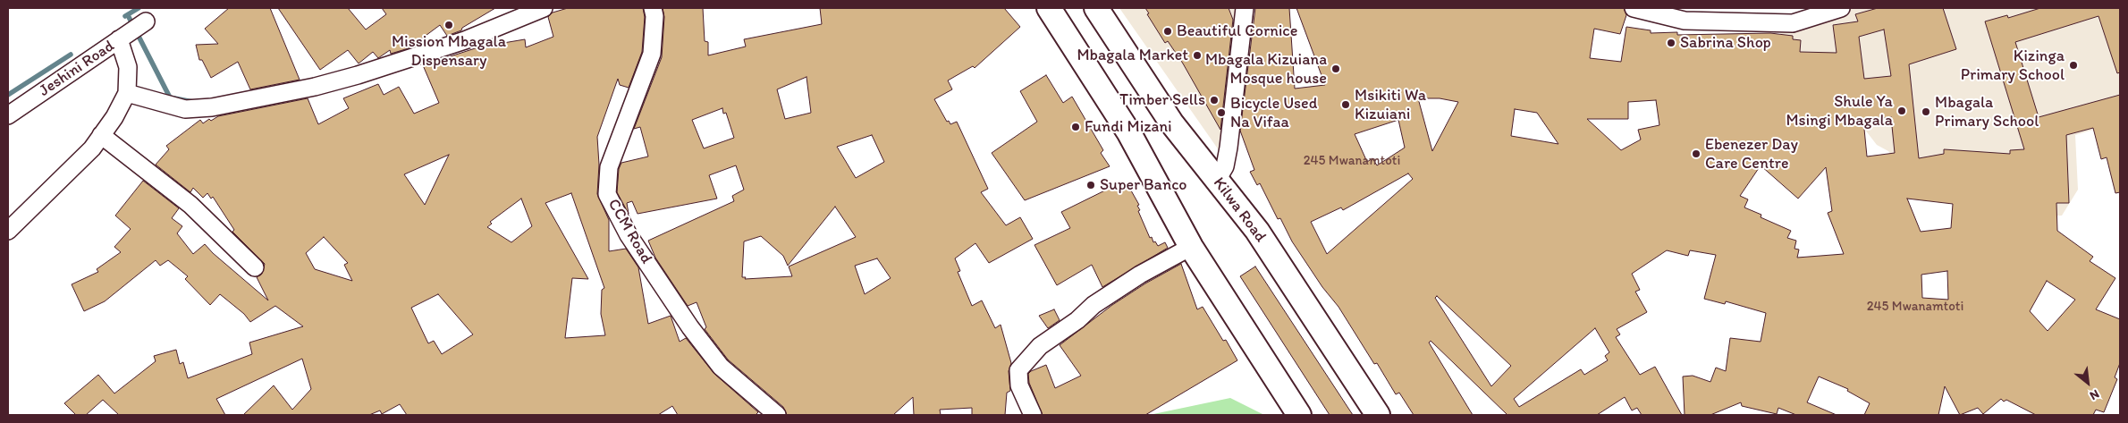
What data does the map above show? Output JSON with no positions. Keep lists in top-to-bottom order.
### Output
{
  "streets": {
    "highway": ["Kilwa Road"],
    "street": ["Jeshini Road", "CCM Road"]
  },
  "places": [
    "Mission Mbagala Dispensary",
    "Beautiful Cornice",
    "Sabrina Shop",
    "Mbagala Market",
    "Kizinga Primary School",
    "Mbagala Kizuiana Mosque house",
    "Timber Sells",
    "Msikiti Wa Kizuiani",
    "Shule Ya Msingi Mbagala",
    "Mbagala Primary School",
    "Bicycle Used Na Vifaa",
    "Fundi Mizani",
    "Ebenezer Day Care Centre",
    "Super Banco"
  ],
  "house_numbers": ["245 Mwanamtoti", "245 Mwanamtoti"],
  "north": "bottom right"
}
